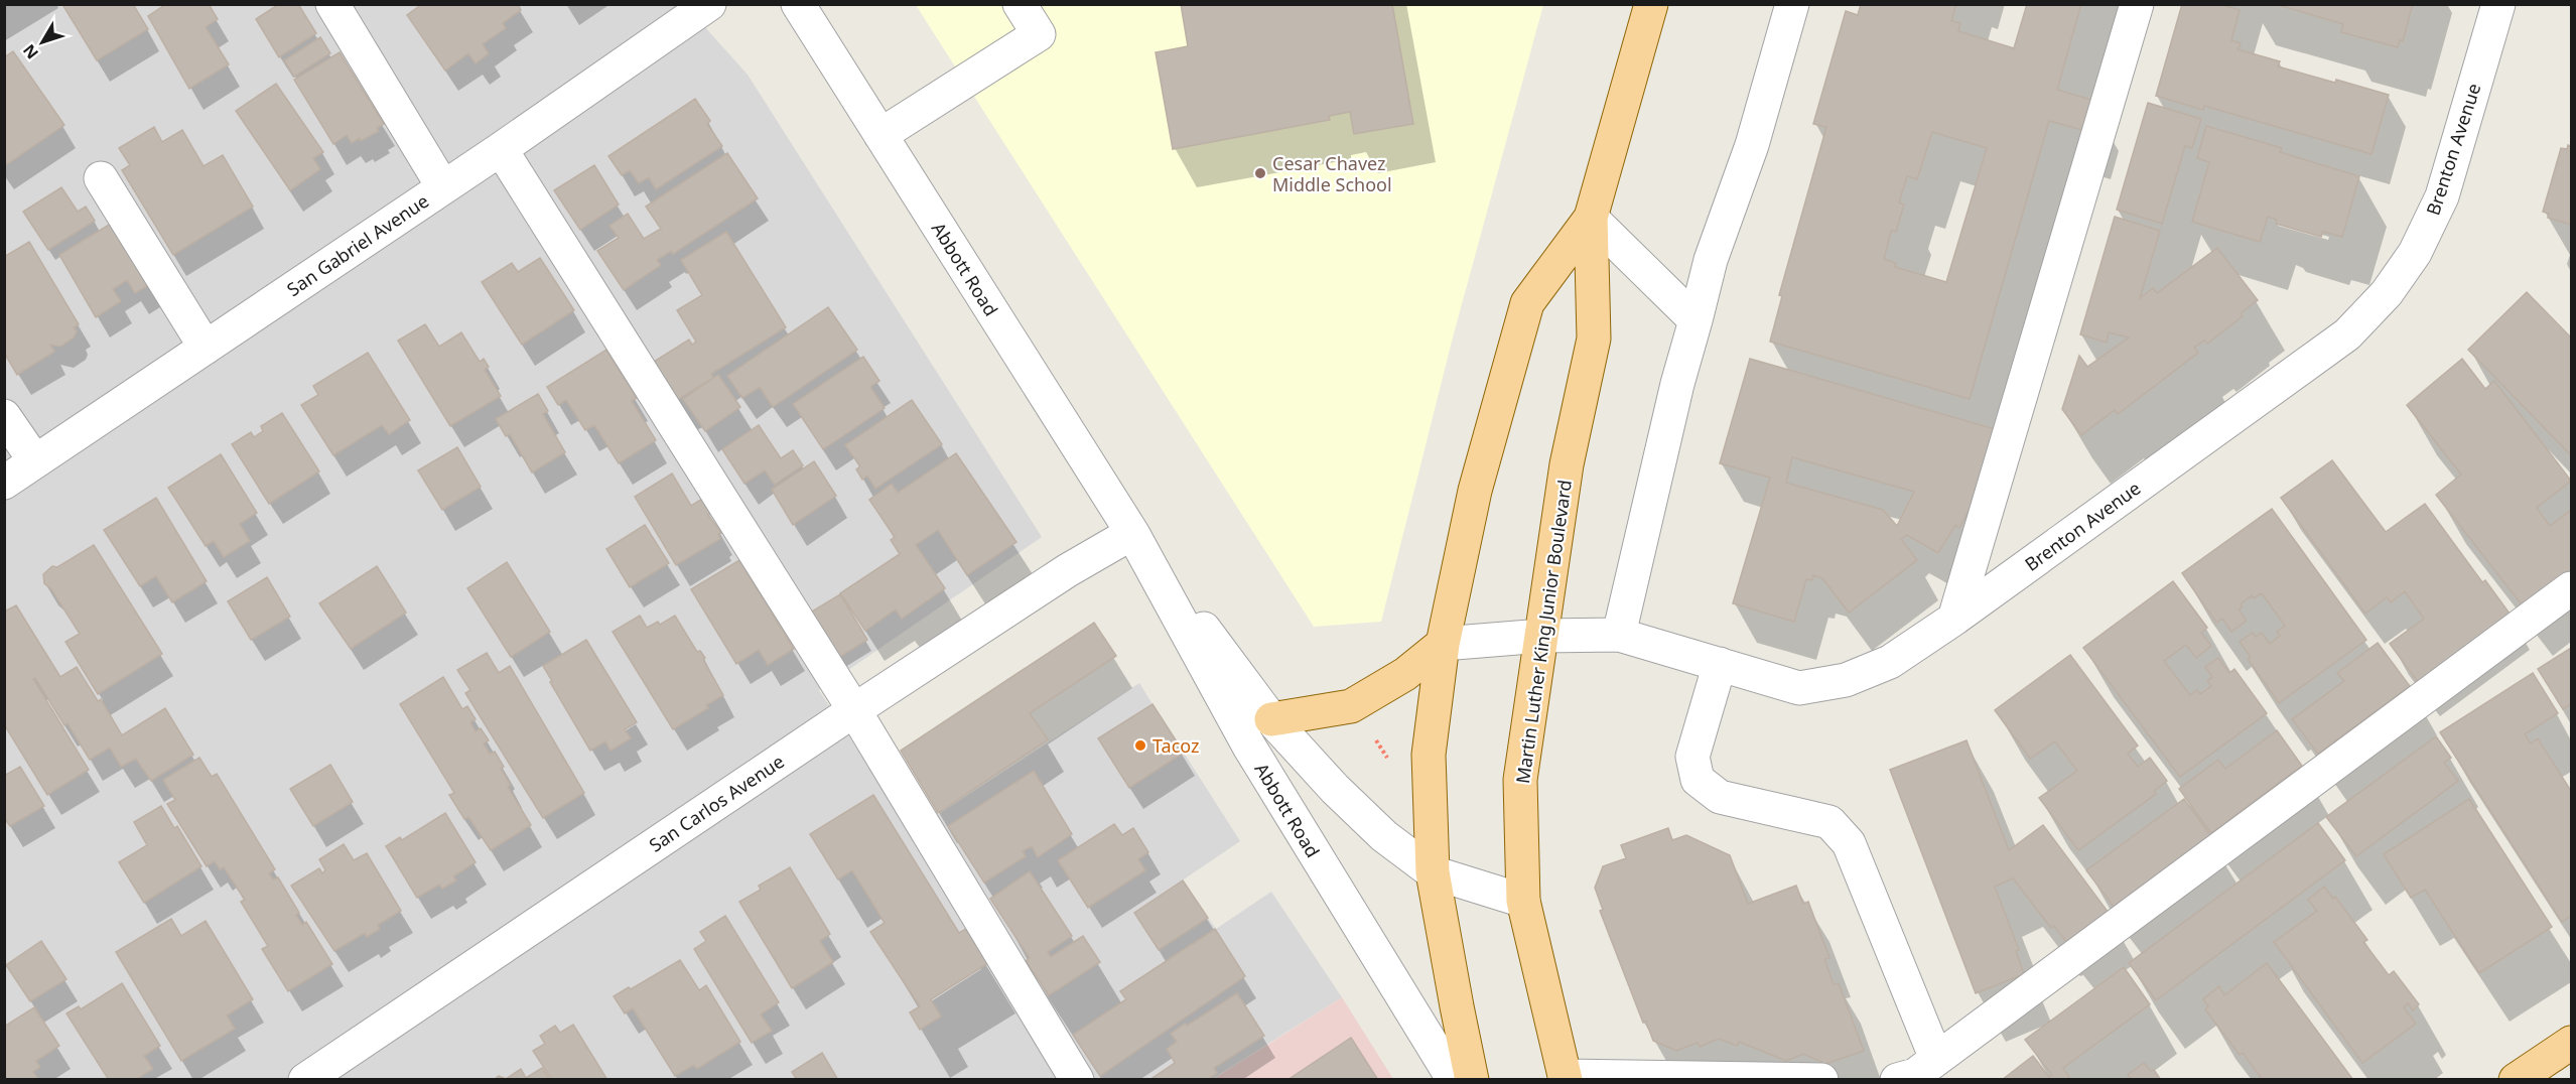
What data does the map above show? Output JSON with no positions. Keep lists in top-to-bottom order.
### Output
{
  "streets": {
    "main road": ["Martin Luther King Junior Boulevard"],
    "street": [
      "Brenton Avenue",
      "San Gabriel Avenue",
      "Abbott Road",
      "San Carlos Avenue"
    ]
  },
  "crossings": [
    ["Brenton Avenue", "Martin Luther King Junior Boulevard"],
    ["Abbott Road", "Martin Luther King Junior Boulevard"],
    ["Abbott Road", "San Carlos Avenue"]
  ],
  "places": ["Cesar Chavez Middle School", "Tacoz"],
  "north": "bottom left"
}
